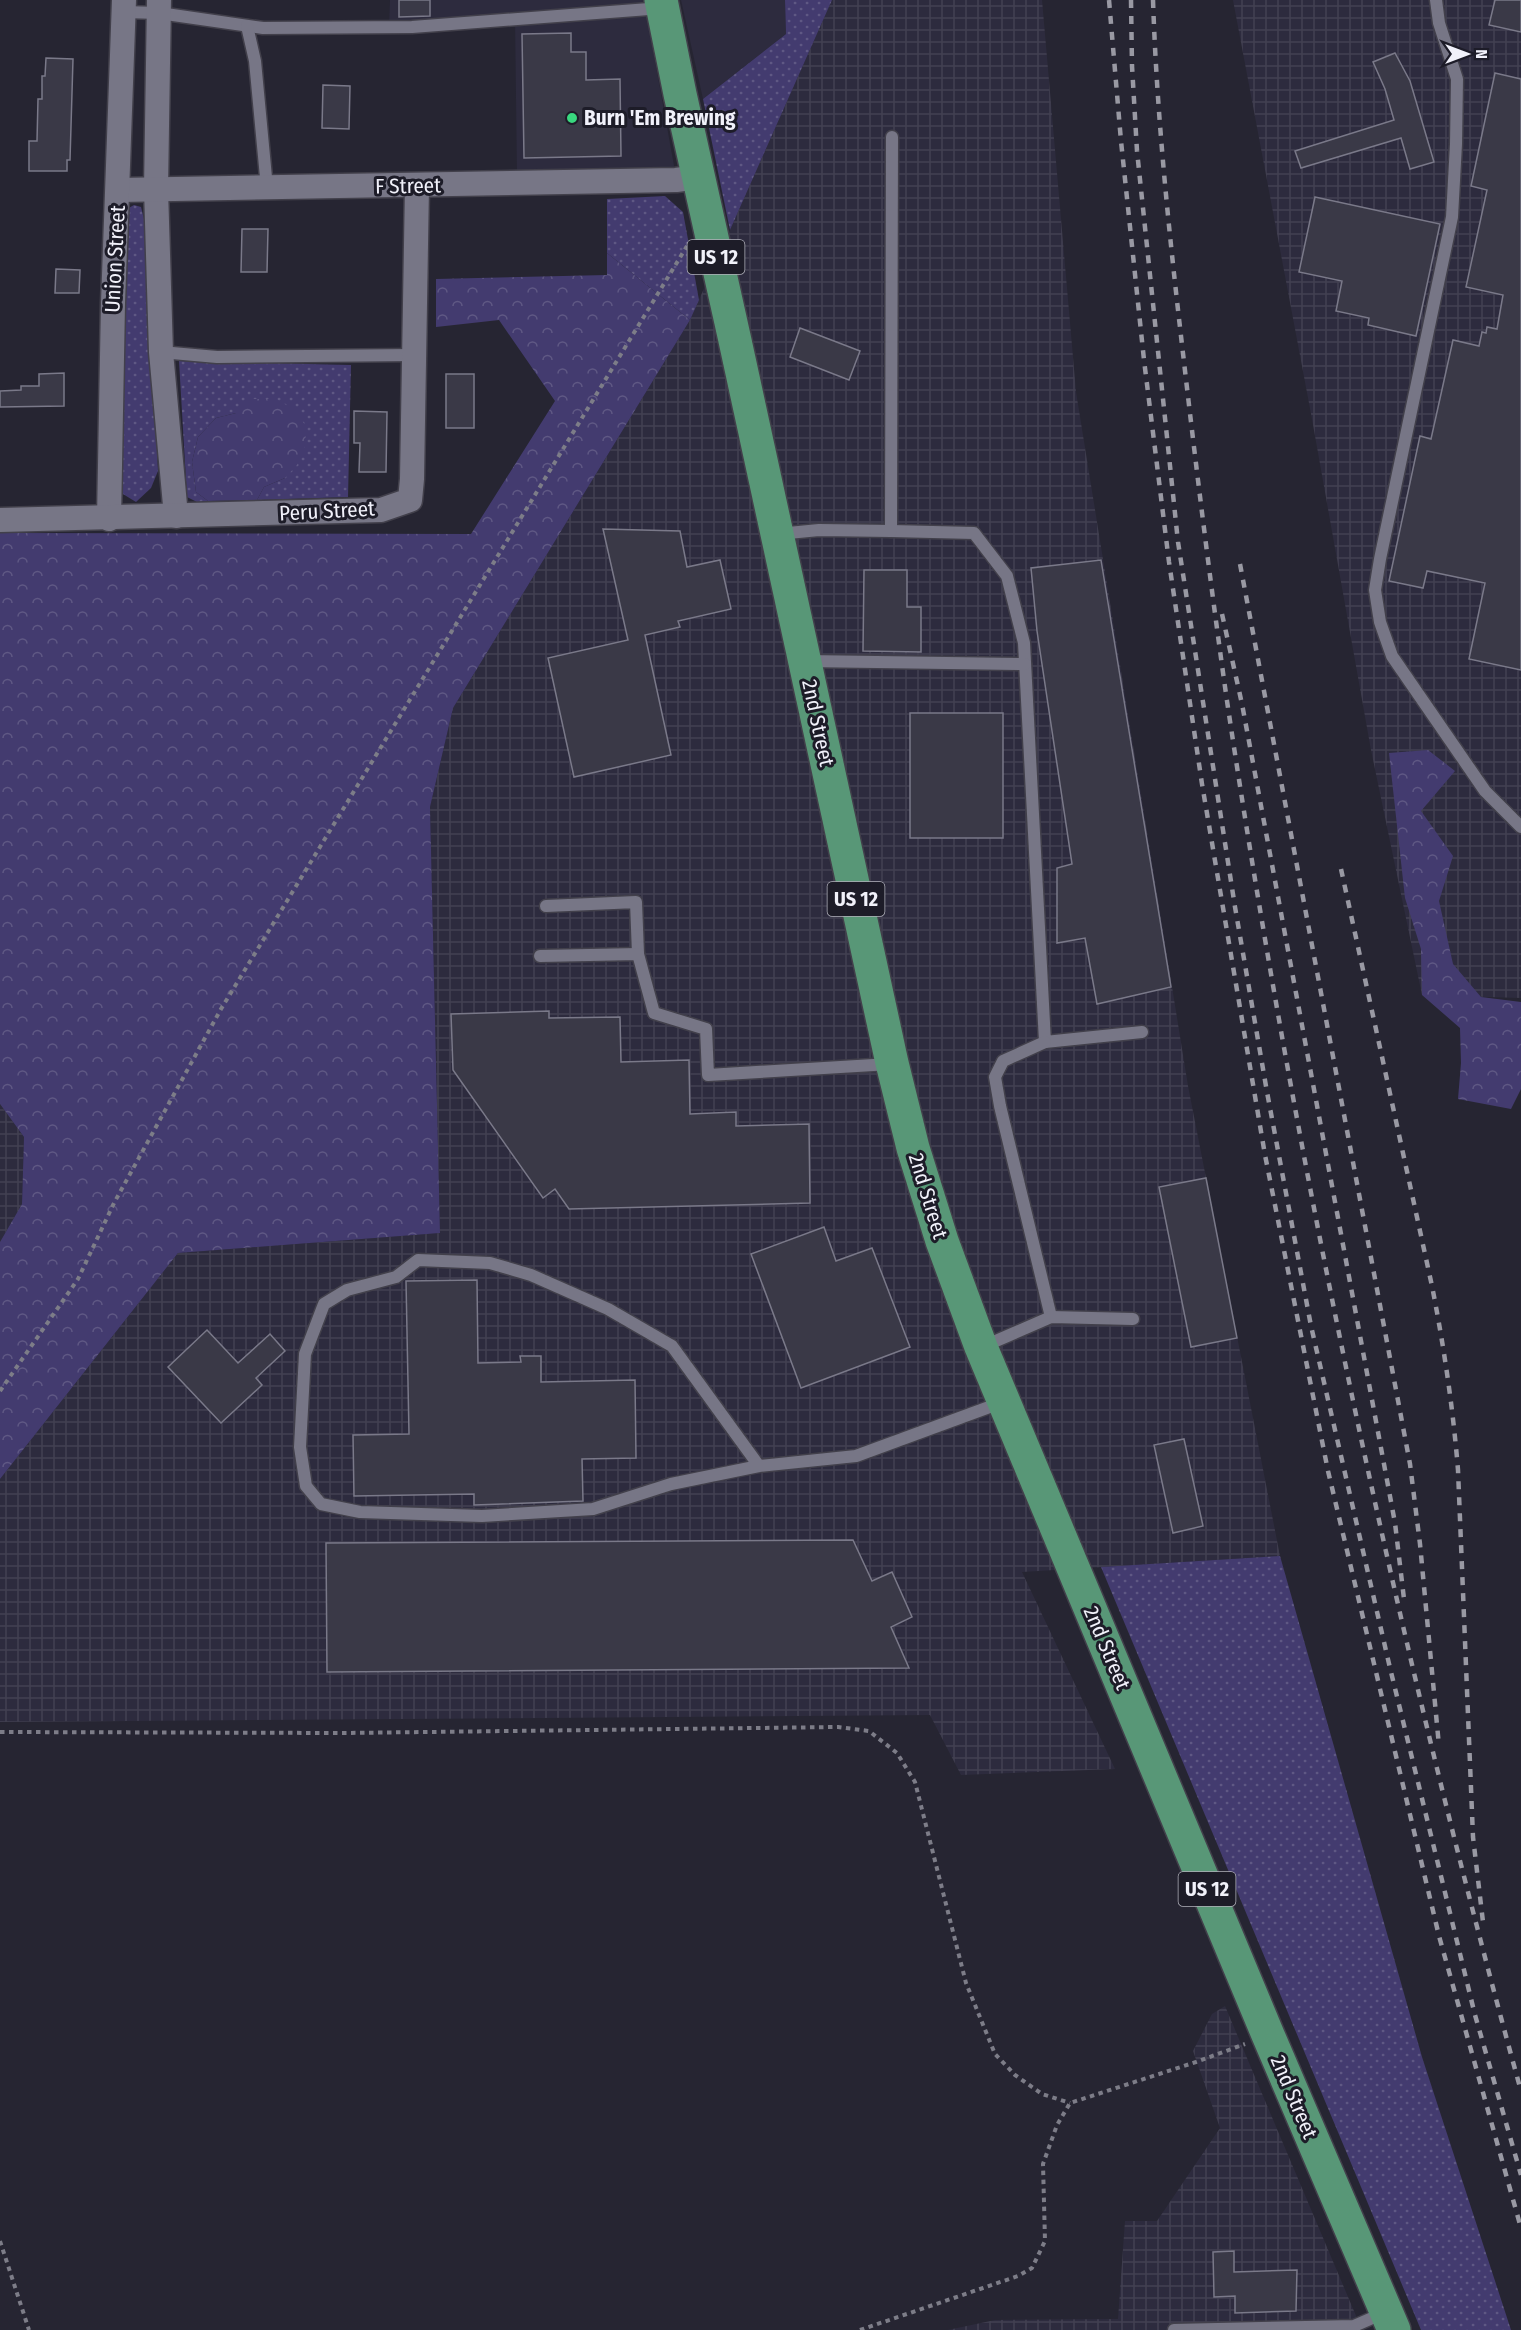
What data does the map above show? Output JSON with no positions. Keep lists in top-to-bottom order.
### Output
{
  "streets": {
    "main road": ["US 12", "2nd Street"],
    "street": ["F Street", "Union Street", "Peru Street"]
  },
  "crossings": [
    ["F Street", "Union Street"],
    ["F Street", "Peru Street"],
    ["F Street", "2nd Street"],
    ["Union Street", "Peru Street"]
  ],
  "places": ["Burn 'Em Brewing"],
  "north": "right"
}
